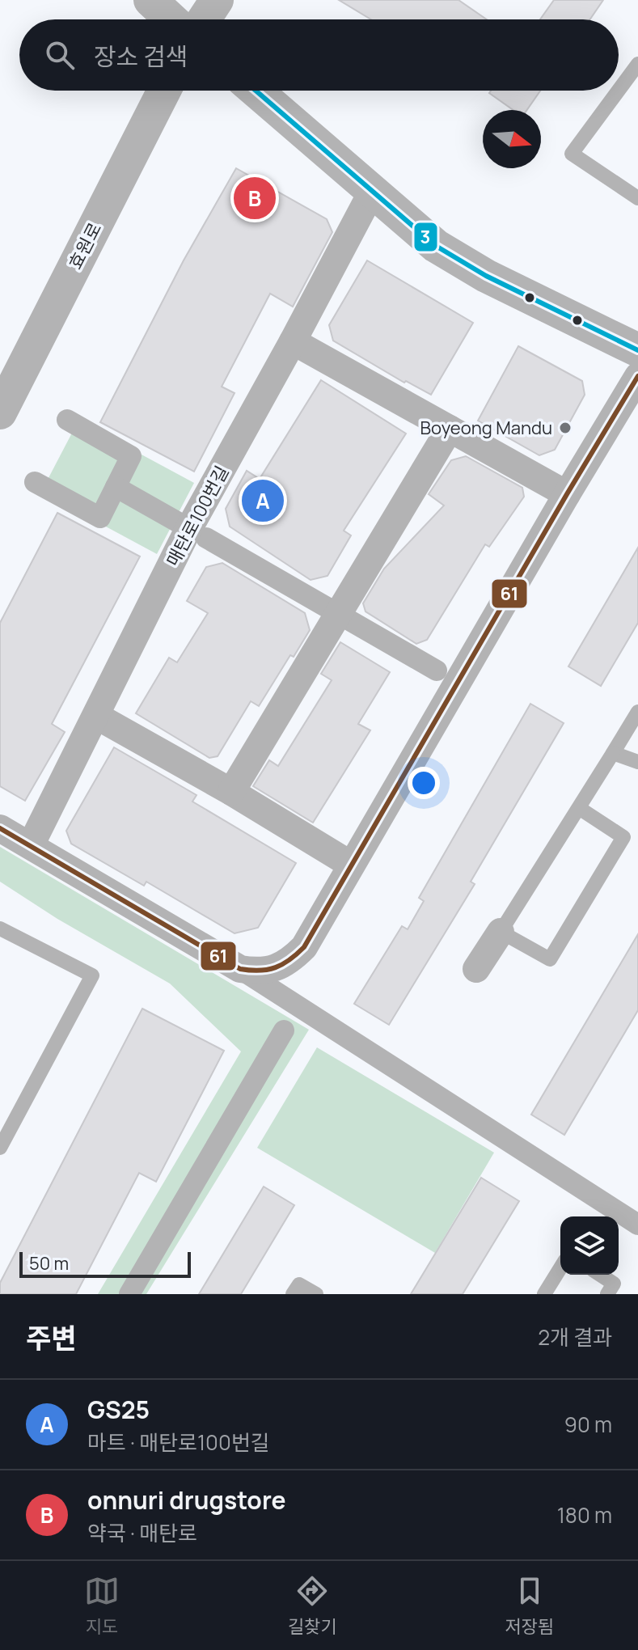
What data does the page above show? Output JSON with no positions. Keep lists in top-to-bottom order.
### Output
{
  "streets": {
    "street": ["효원로", "매탄로100번길"]
  },
  "places": ["Boyeong Mandu"],
  "lines": ["transit line 3", "transit line 61"],
  "scale_bar": "50 m",
  "north": "right",
  "page": {
    "search": "장소 검색",
    "pins": ["B", "A"],
    "scale": "50 m",
    "heading": ["주변", "2개 결과"],
    "list": [
      {
        "mark": "A",
        "name": "GS25",
        "note": "마트 · 매탄로100번길",
        "value": "90 m"
      },
      {
        "mark": "B",
        "name": "onnuri drugstore",
        "note": "약국 · 매탄로",
        "value": "180 m"
      }
    ],
    "nav": ["지도", "길찾기", "저장됨"]
  }
}
